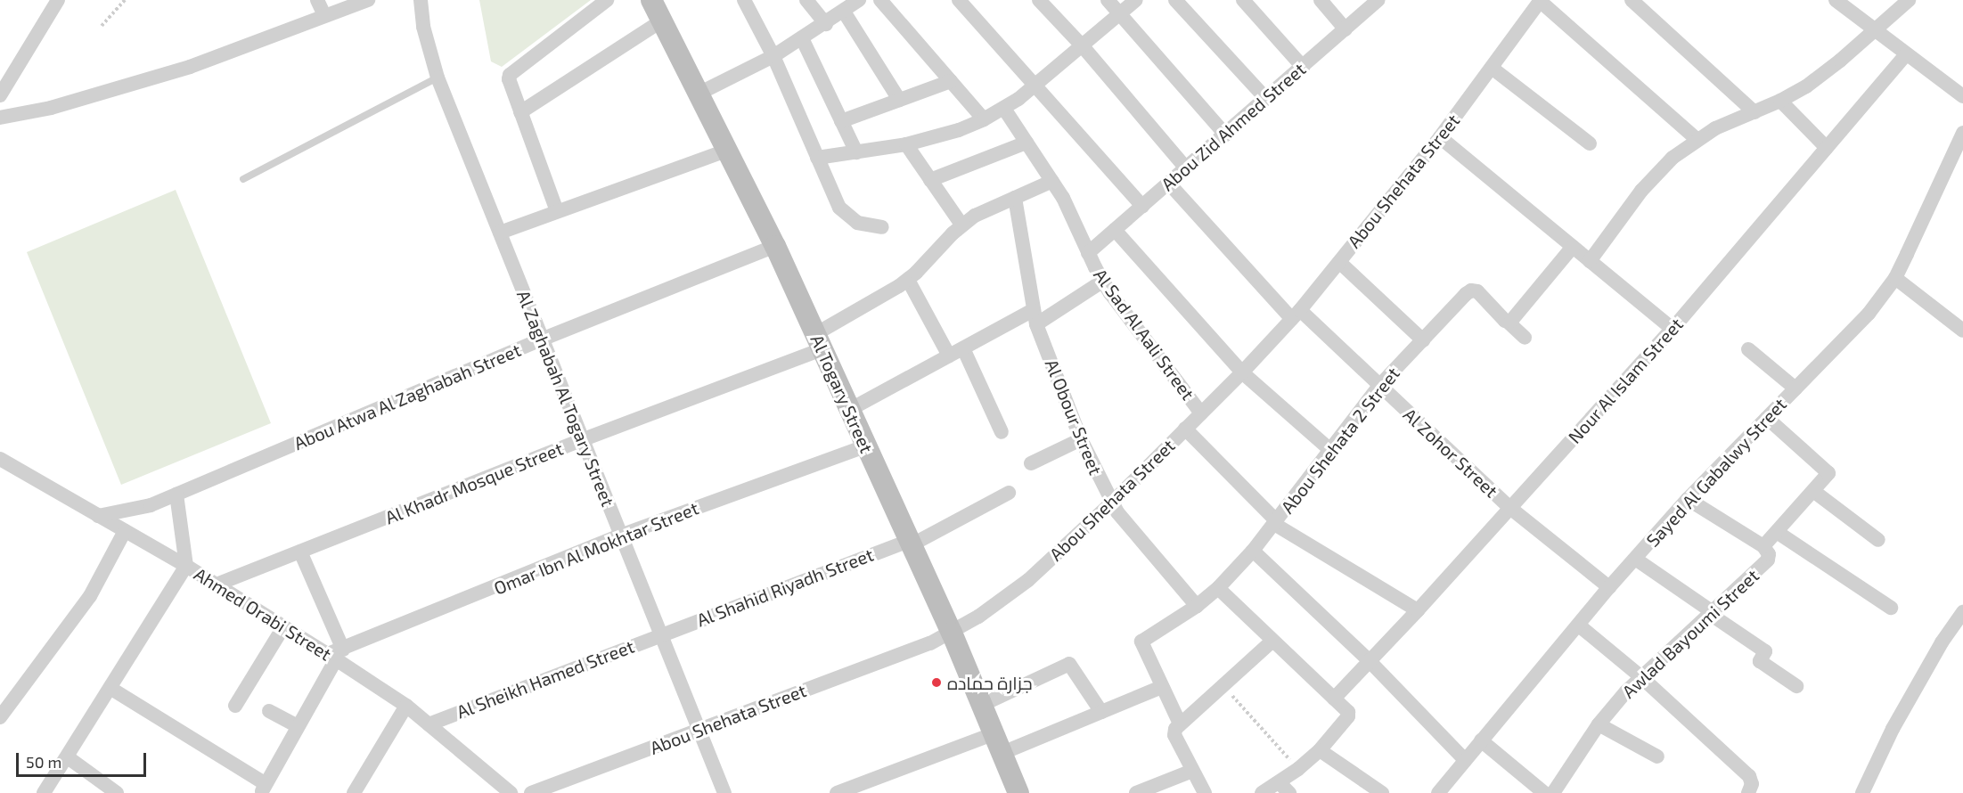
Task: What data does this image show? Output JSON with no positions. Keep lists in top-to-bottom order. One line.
{"streets":{"street":["Abou Zid Ahmed Street","Abou Shehata Street","Al Sad Al Aali Street","Nour Al Islam Street","Al Togary Street","Abou Atwa Al Zaghabah Street","Al Zaghabah Al Togary Street","Al Obour Street","Abou Shehata 2 Street","Al Zohor Street","Sayed Al Gabalwy Street","Al Khadr Mosque Street","Omar Ibn Al Mokhtar Street","Al Shahid Riyadh Street","Ahmed Orabi Street","Awlad Bayoumi Street","Al Sheikh Hamed Street"]},"crossings":[["Abou Zid Ahmed Street","Al Sad Al Aali Street"],["Abou Zid Ahmed Street","Al Zohor Street"],["Abou Shehata Street","Al Sad Al Aali Street"],["Abou Shehata Street","Al Togary Street"],["Abou Shehata Street","Al Zaghabah Al Togary Street"],["Abou Shehata Street","Al Obour Street"],["Abou Shehata Street","Al Zohor Street"],["Al Sad Al Aali Street","Al Khadr Mosque Street"],["Nour Al Islam Street","Al Zohor Street"],["Al Togary Street","Abou Atwa Al Zaghabah Street"],["Al Togary Street","Al Khadr Mosque Street"],["Al Togary Street","Omar Ibn Al Mokhtar Street"],["Al Togary Street","Al Shahid Riyadh Street"],["Abou Atwa Al Zaghabah Street","Al Zaghabah Al Togary Street"],["Abou Atwa Al Zaghabah Street","Ahmed Orabi Street"],["Al Zaghabah Al Togary Street","Al Khadr Mosque Street"],["Al Zaghabah Al Togary Street","Omar Ibn Al Mokhtar Street"],["Al Zaghabah Al Togary Street","Al Shahid Riyadh Street"],["Al Zaghabah Al Togary Street","Al Sheikh Hamed Street"],["Al Obour Street","Abou Shehata 2 Street"],["Al Obour Street","Al Khadr Mosque Street"],["Abou Shehata 2 Street","Al Zohor Street"],["Al Zohor Street","Sayed Al Gabalwy Street"],["Sayed Al Gabalwy Street","Awlad Bayoumi Street"],["Al Khadr Mosque Street","Ahmed Orabi Street"],["Omar Ibn Al Mokhtar Street","Ahmed Orabi Street"],["Al Shahid Riyadh Street","Al Sheikh Hamed Street"],["Ahmed Orabi Street","Al Sheikh Hamed Street"]],"places":["جزارة حماده"],"scale_bar":"50 m"}
